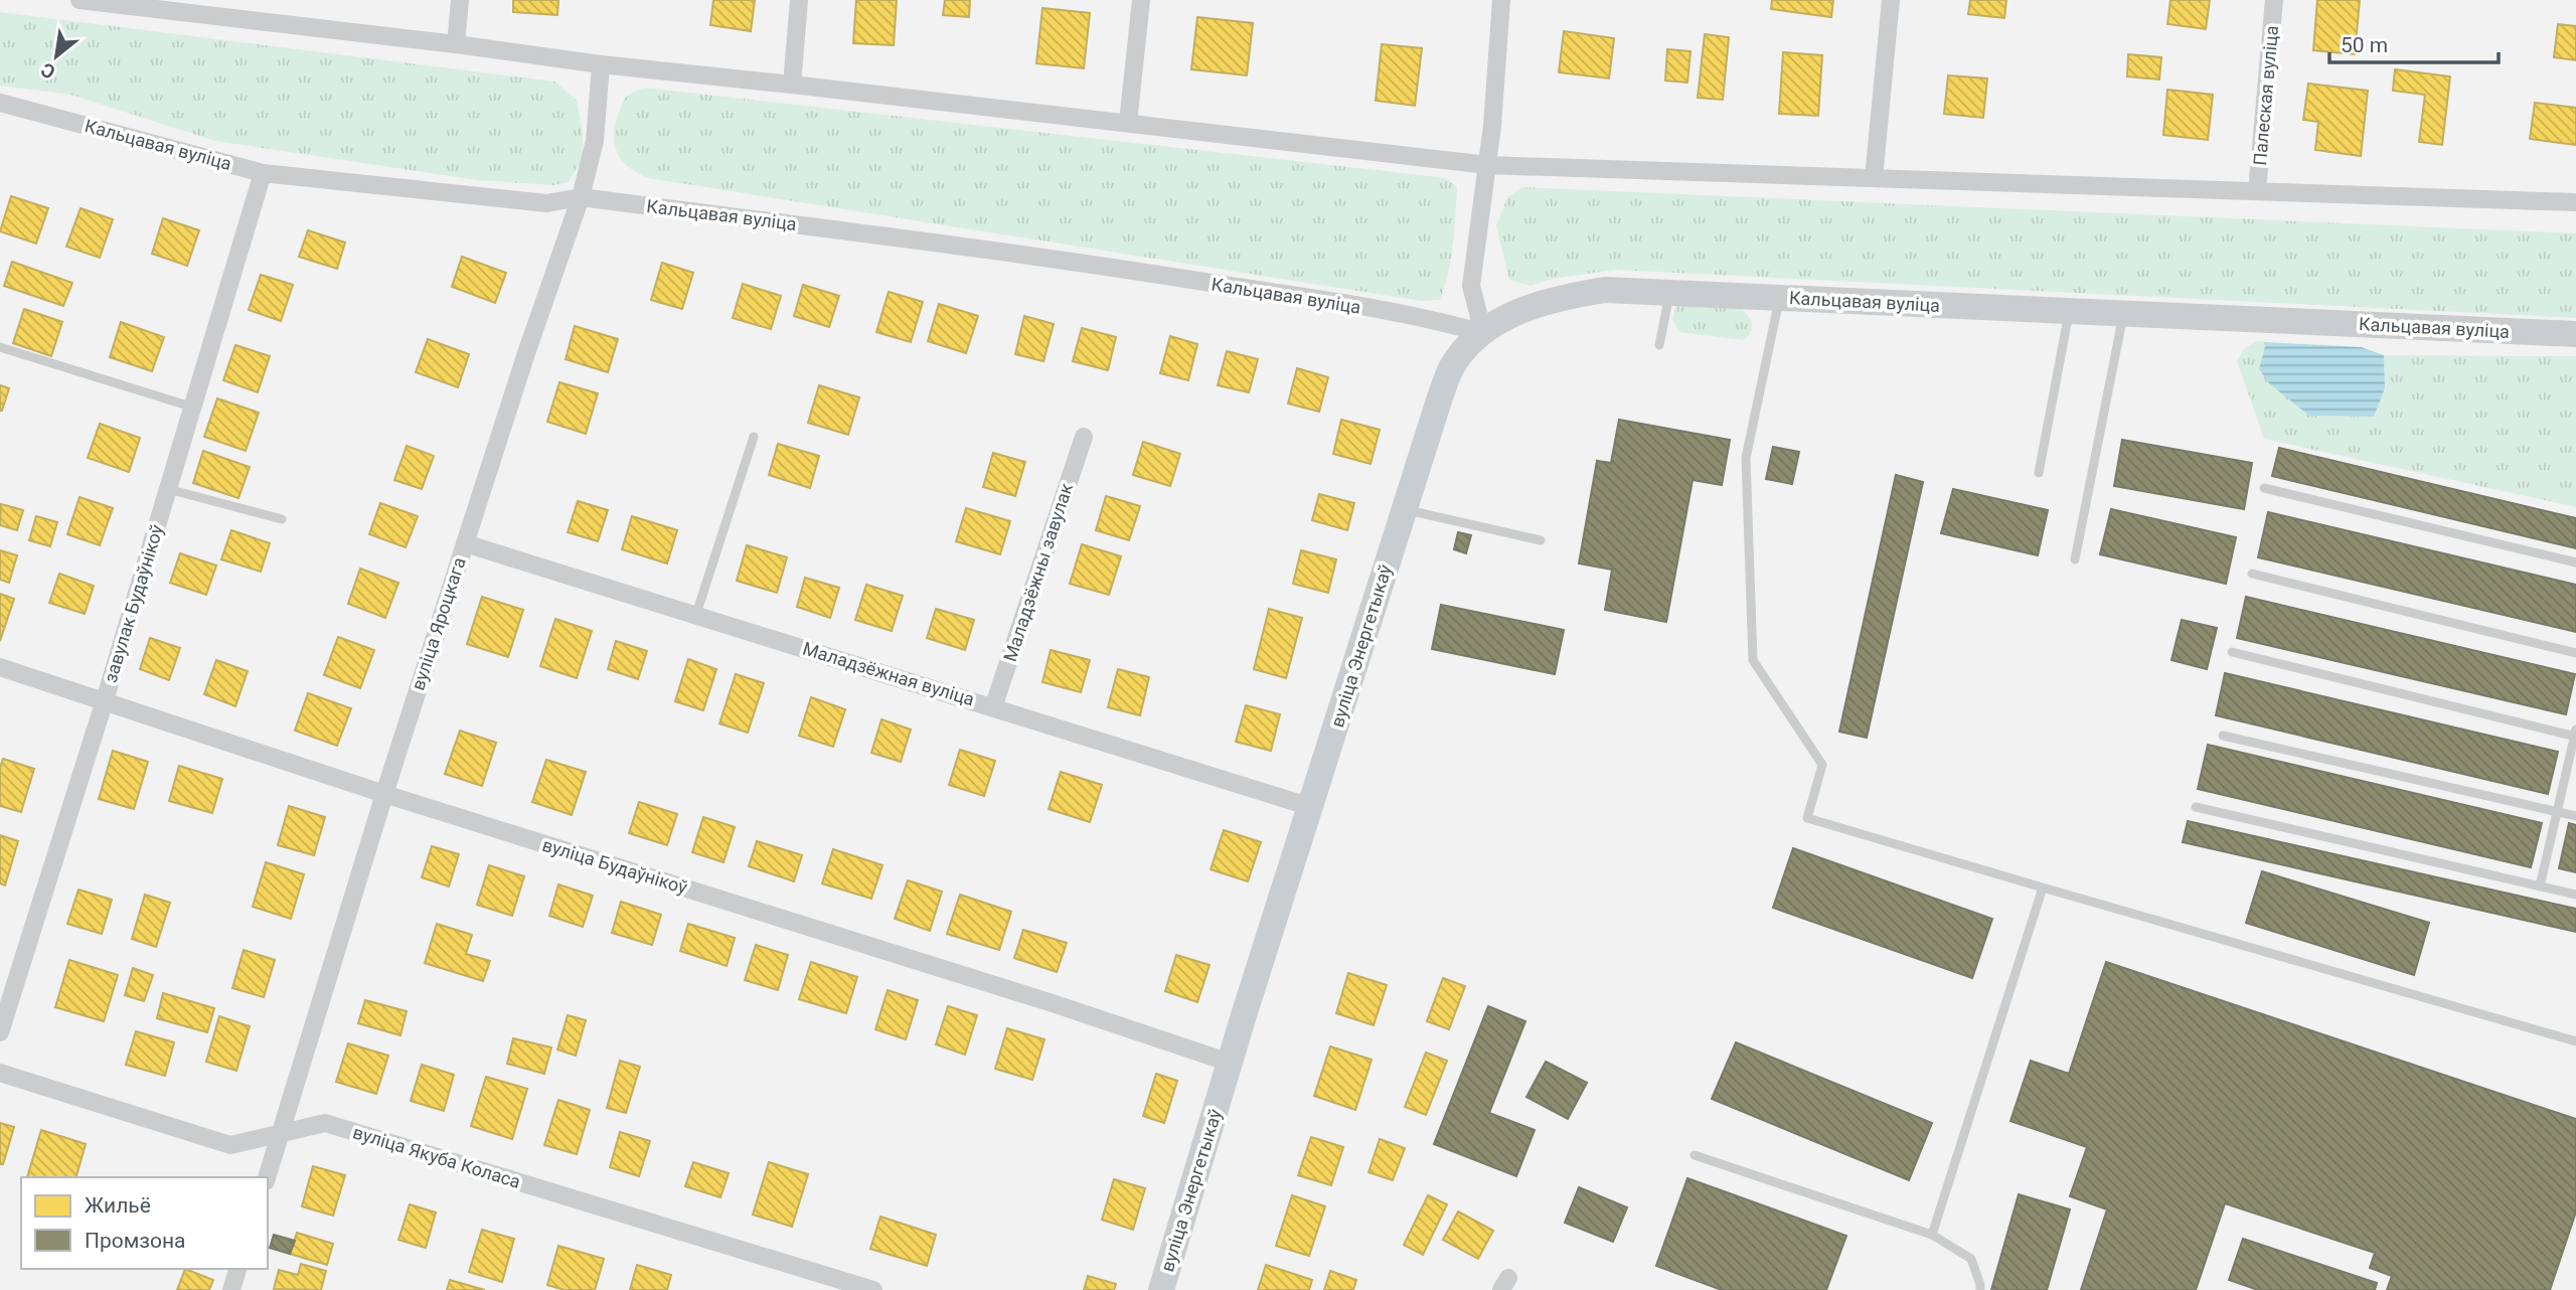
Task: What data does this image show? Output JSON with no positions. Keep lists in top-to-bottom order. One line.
{"streets":{"street":["Палеская вуліца","Кальцавая вуліца","Маладзёжны завулак","завулак Будаўнікоў","вуліца Яроцкага","вуліца Энергетыкаў","Маладзёжная вуліца","вуліца Будаўнікоў","вуліца Якуба Коласа"]},"crossings":[["Кальцавая вуліца","завулак Будаўнікоў"],["Кальцавая вуліца","вуліца Яроцкага"],["Кальцавая вуліца","вуліца Энергетыкаў"],["Маладзёжны завулак","Маладзёжная вуліца"],["завулак Будаўнікоў","вуліца Будаўнікоў"],["вуліца Яроцкага","Маладзёжная вуліца"],["вуліца Яроцкага","вуліца Будаўнікоў"],["вуліца Яроцкага","вуліца Якуба Коласа"],["вуліца Энергетыкаў","Маладзёжная вуліца"],["вуліца Энергетыкаў","вуліца Будаўнікоў"]],"legend":["Жильё","Промзона"],"scale_bar":"50 m","north":"bottom left"}
